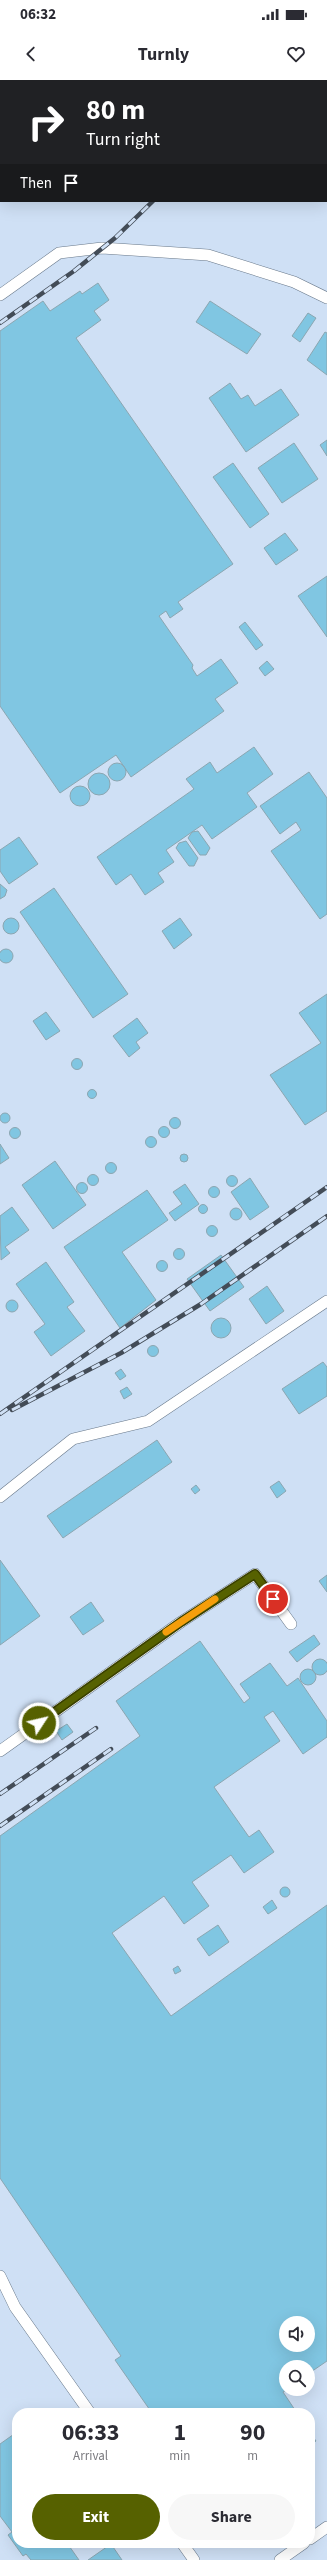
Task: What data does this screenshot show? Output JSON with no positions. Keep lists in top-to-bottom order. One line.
{"page":{"status":"06:32","header":"Turnly","turn":["80 m","Turn right"],"then":"Then","eta":["06:33","Arrival","1","min","90","m"],"buttons":["Exit","Share"]}}
